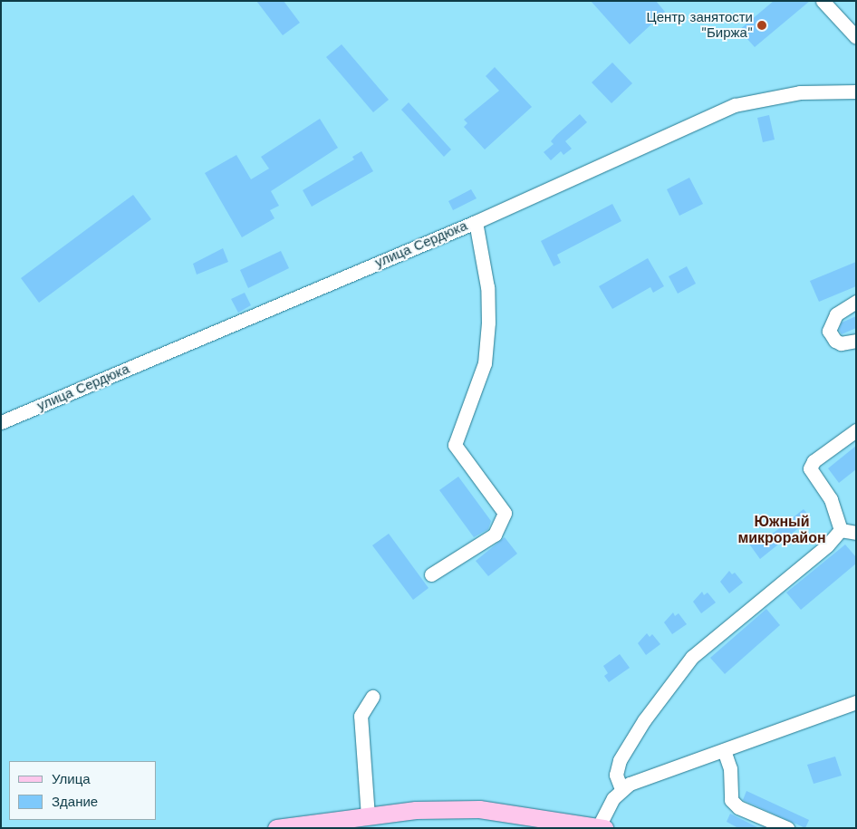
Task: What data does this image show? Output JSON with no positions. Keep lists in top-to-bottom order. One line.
{"streets":{"street":["улица Сердюка"]},"districts":["Южный микрорайон"],"places":["Центр занятости \"Биржа\""],"legend":["Улица","Здание"]}
